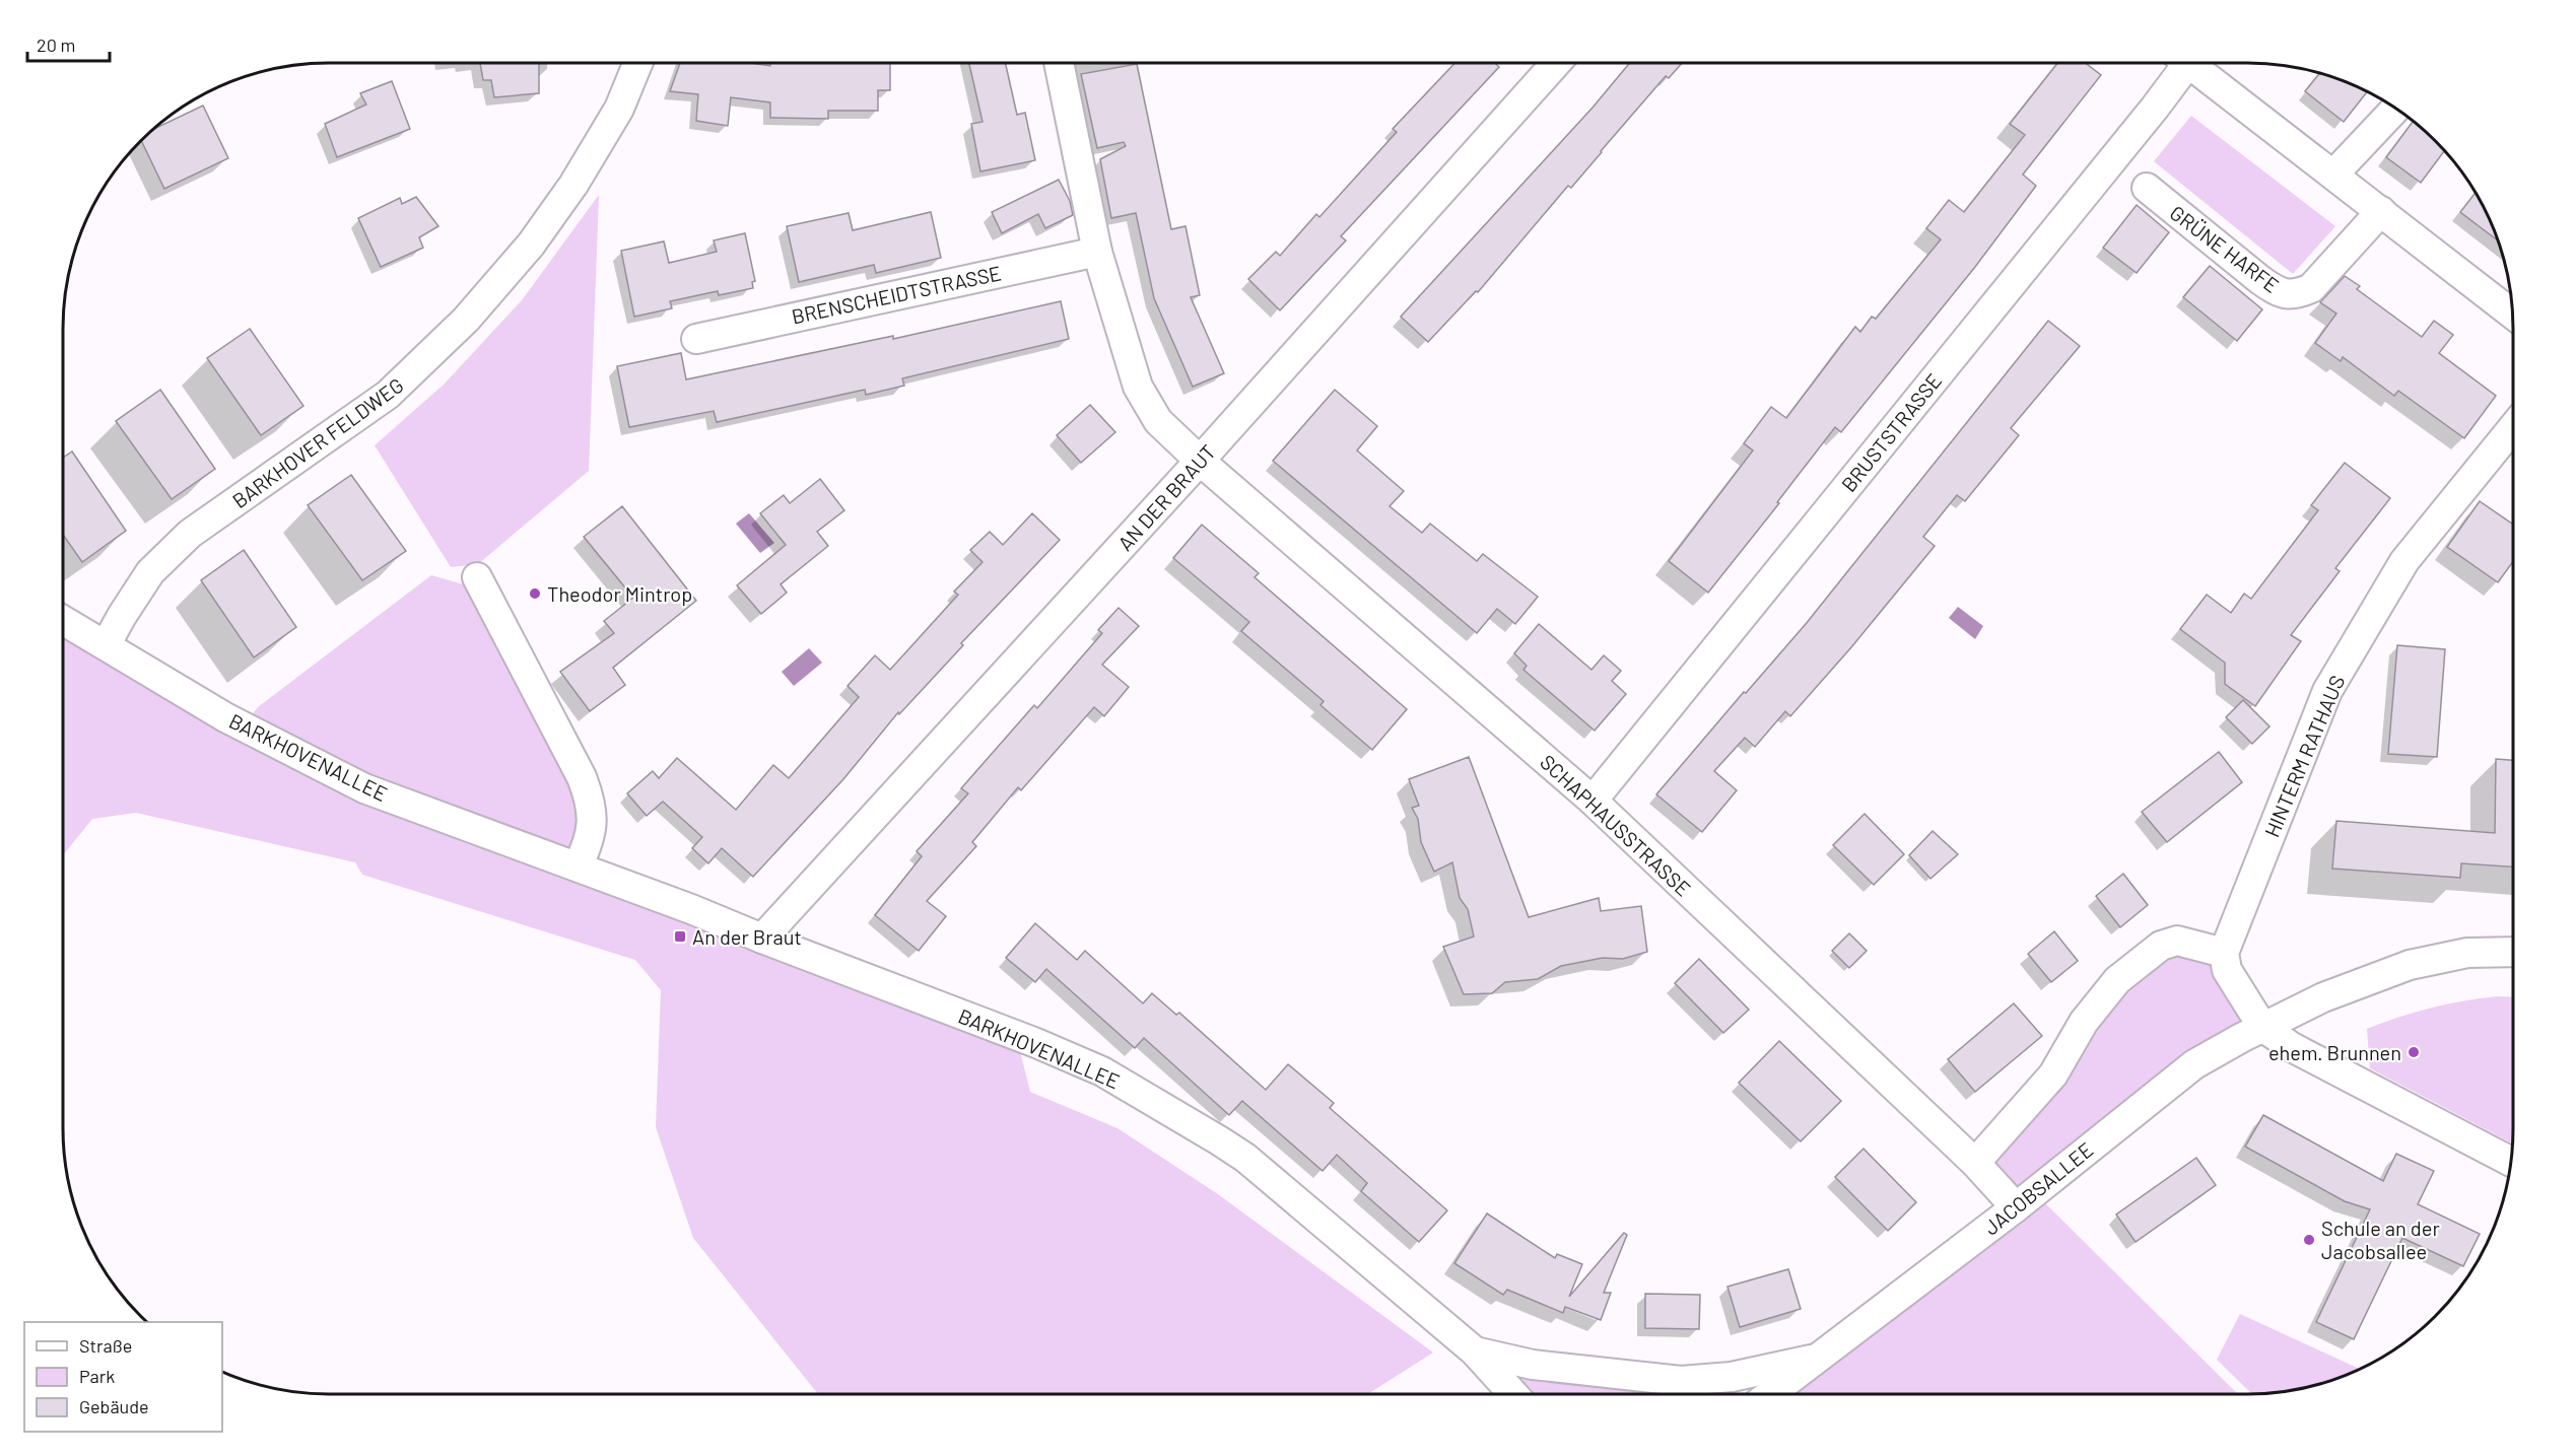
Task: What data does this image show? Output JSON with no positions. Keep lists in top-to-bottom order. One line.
{"streets":{"street":["GRÜNE HARFE","BRENSCHEIDTSTRASSE","BRUSTSTRASSE","BARKHOVER FELDWEG","AN DER BRAUT","HINTERM RATHAUS","BARKHOVENALLEE","SCHAPHAUSSTRASSE","JACOBSALLEE"]},"crossings":[["BRUSTSTRASSE","SCHAPHAUSSTRASSE"],["BARKHOVER FELDWEG","BARKHOVENALLEE"],["AN DER BRAUT","BARKHOVENALLEE"],["AN DER BRAUT","SCHAPHAUSSTRASSE"],["BARKHOVENALLEE","JACOBSALLEE"],["SCHAPHAUSSTRASSE","JACOBSALLEE"]],"places":{"other":["Theodor Mintrop","ehem. Brunnen","Schule an der Jacobsallee"],"transit":["An der Braut"]},"legend":["Straße","Park","Gebäude"],"scale_bar":"20 m"}
